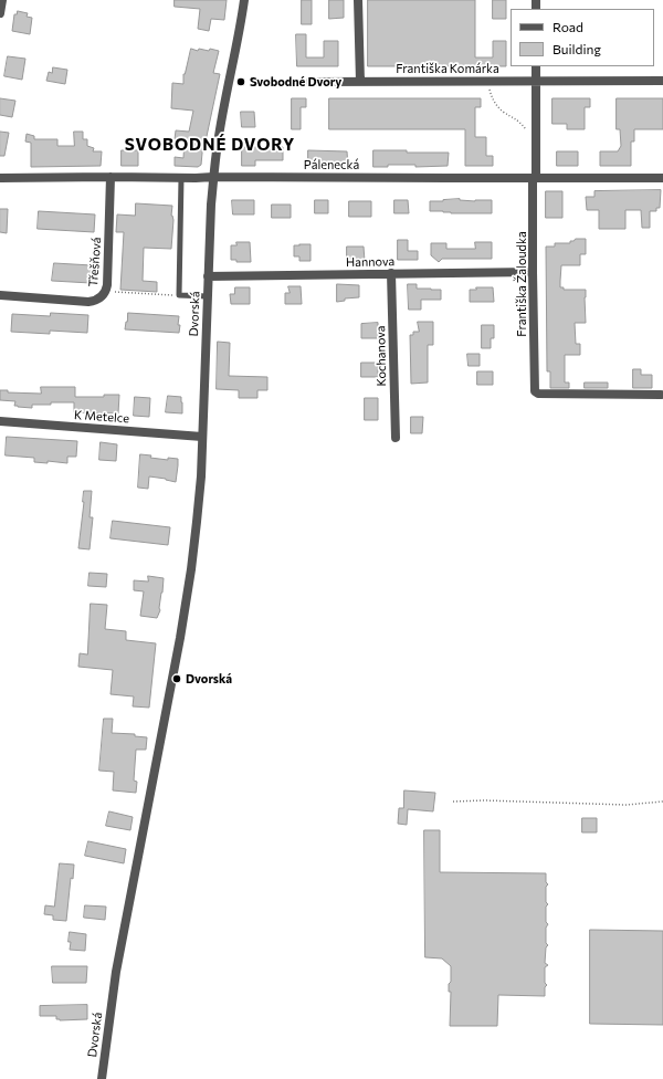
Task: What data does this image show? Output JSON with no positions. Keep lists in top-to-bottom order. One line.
{"streets":{"street":["Františka Komárka","Pálenecká","Třešňová","Hannova","Františka Žaloudka","Dvorská","Kochanova","K Metelce"]},"crossings":[["Pálenecká","Třešňová"],["Pálenecká","Františka Žaloudka"],["Pálenecká","Dvorská"],["Hannova","Františka Žaloudka"],["Hannova","Dvorská"],["Hannova","Kochanova"],["Dvorská","K Metelce"]],"districts":["SVOBODNÉ DVORY"],"places":["Svobodné Dvory","Dvorská"],"legend":["Road","Building"]}
